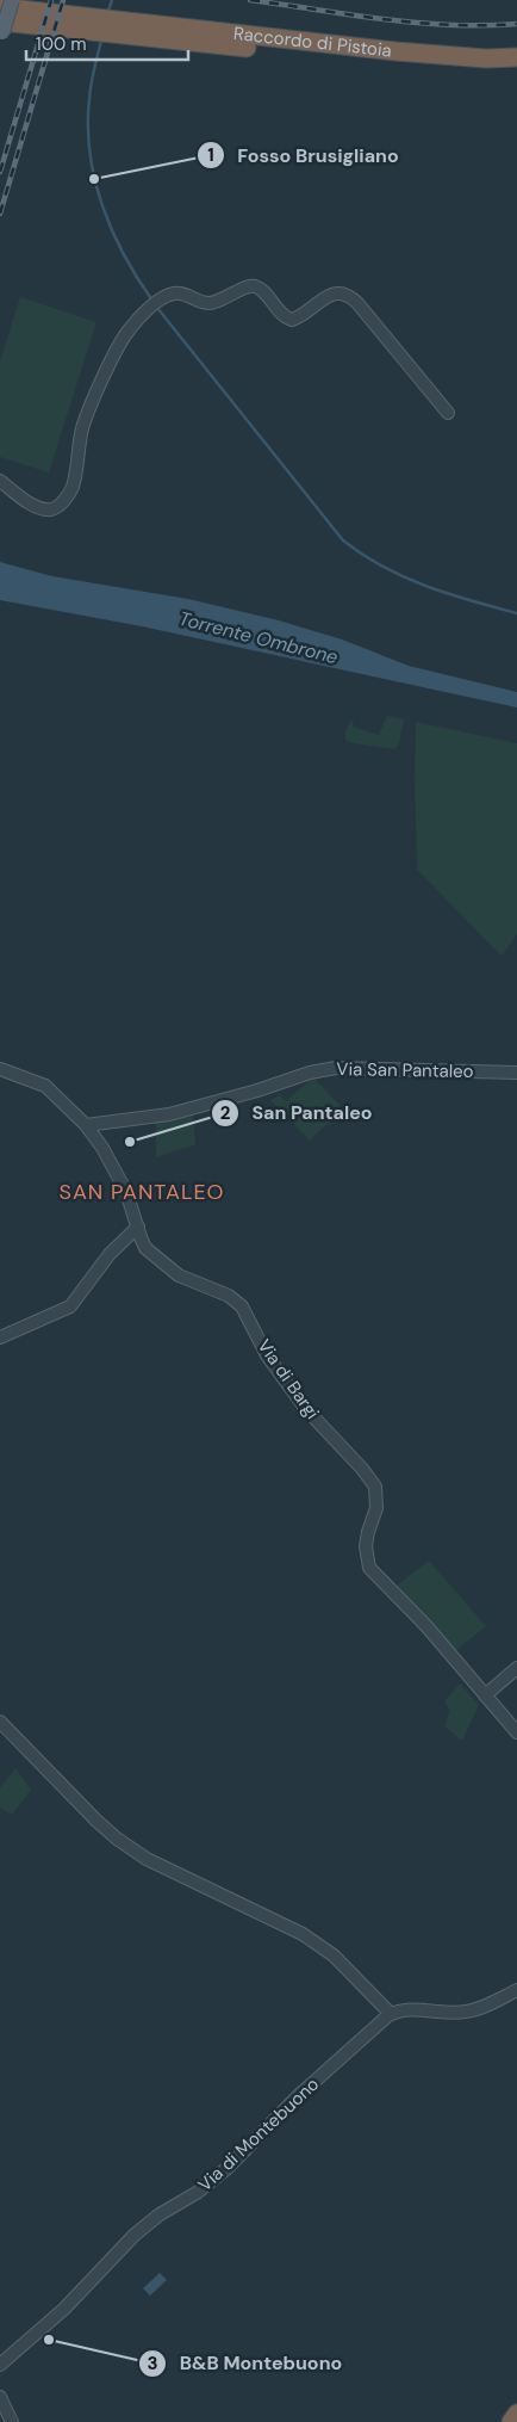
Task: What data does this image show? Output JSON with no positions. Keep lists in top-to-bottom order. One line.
{"streets":{"highway":["Raccordo di Pistoia"],"street":["Via San Pantaleo","Via di Bargi","Via di Montebuono"]},"crossings":[["Via San Pantaleo","Via di Bargi"]],"districts":["SAN PANTALEO"],"water":["Torrente Ombrone"],"places":["Fosso Brusigliano","San Pantaleo","B&B Montebuono"],"scale_bar":"100 m"}
